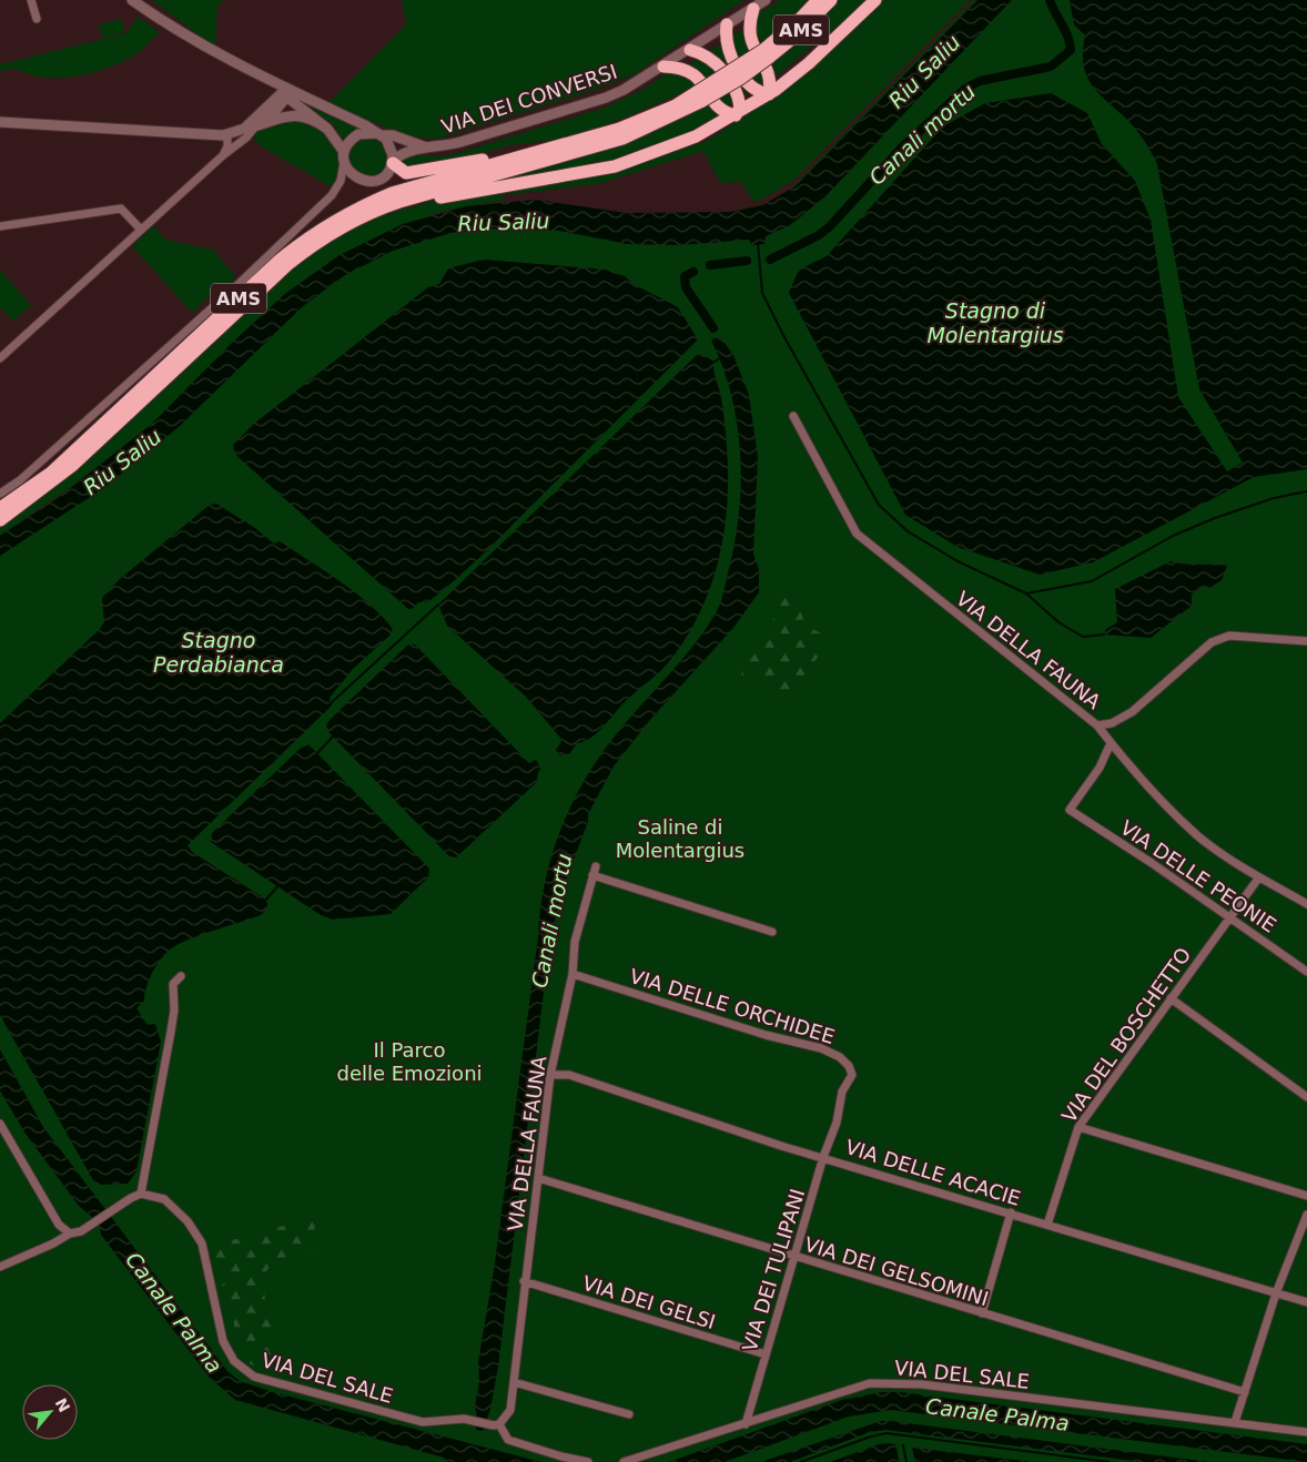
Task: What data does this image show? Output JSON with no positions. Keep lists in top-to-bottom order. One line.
{"streets":{"highway":["AMS"],"street":["VIA DEI CONVERSI","VIA DELLA FAUNA","VIA DELLE PEONIE","VIA DELLE ORCHIDEE","VIA DEL BOSCHETTO","VIA DELLE ACACIE","VIA DEI TULIPANI","VIA DEI GELSOMINI","VIA DEI GELSI","VIA DEL SALE"]},"crossings":[["VIA DELLA FAUNA","VIA DELLE ORCHIDEE"],["VIA DELLA FAUNA","VIA DELLE ACACIE"],["VIA DELLA FAUNA","VIA DEI GELSOMINI"],["VIA DELLA FAUNA","VIA DEI GELSI"],["VIA DELLA FAUNA","VIA DEL SALE"],["VIA DELLE PEONIE","VIA DEL BOSCHETTO"],["VIA DELLE ORCHIDEE","VIA DELLE ACACIE"],["VIA DELLE ORCHIDEE","VIA DEI TULIPANI"],["VIA DEL BOSCHETTO","VIA DELLE ACACIE"],["VIA DELLE ACACIE","VIA DEI TULIPANI"],["VIA DEI TULIPANI","VIA DEI GELSOMINI"],["VIA DEI TULIPANI","VIA DEI GELSI"],["VIA DEI TULIPANI","VIA DEL SALE"]],"water":["Riu Saliu","Canali mortu","Stagno di Molentargius","Stagno Perdabianca","Canale Palma"],"parks":["Saline di Molentargius","Il Parco delle Emozioni"],"north":"top right"}
